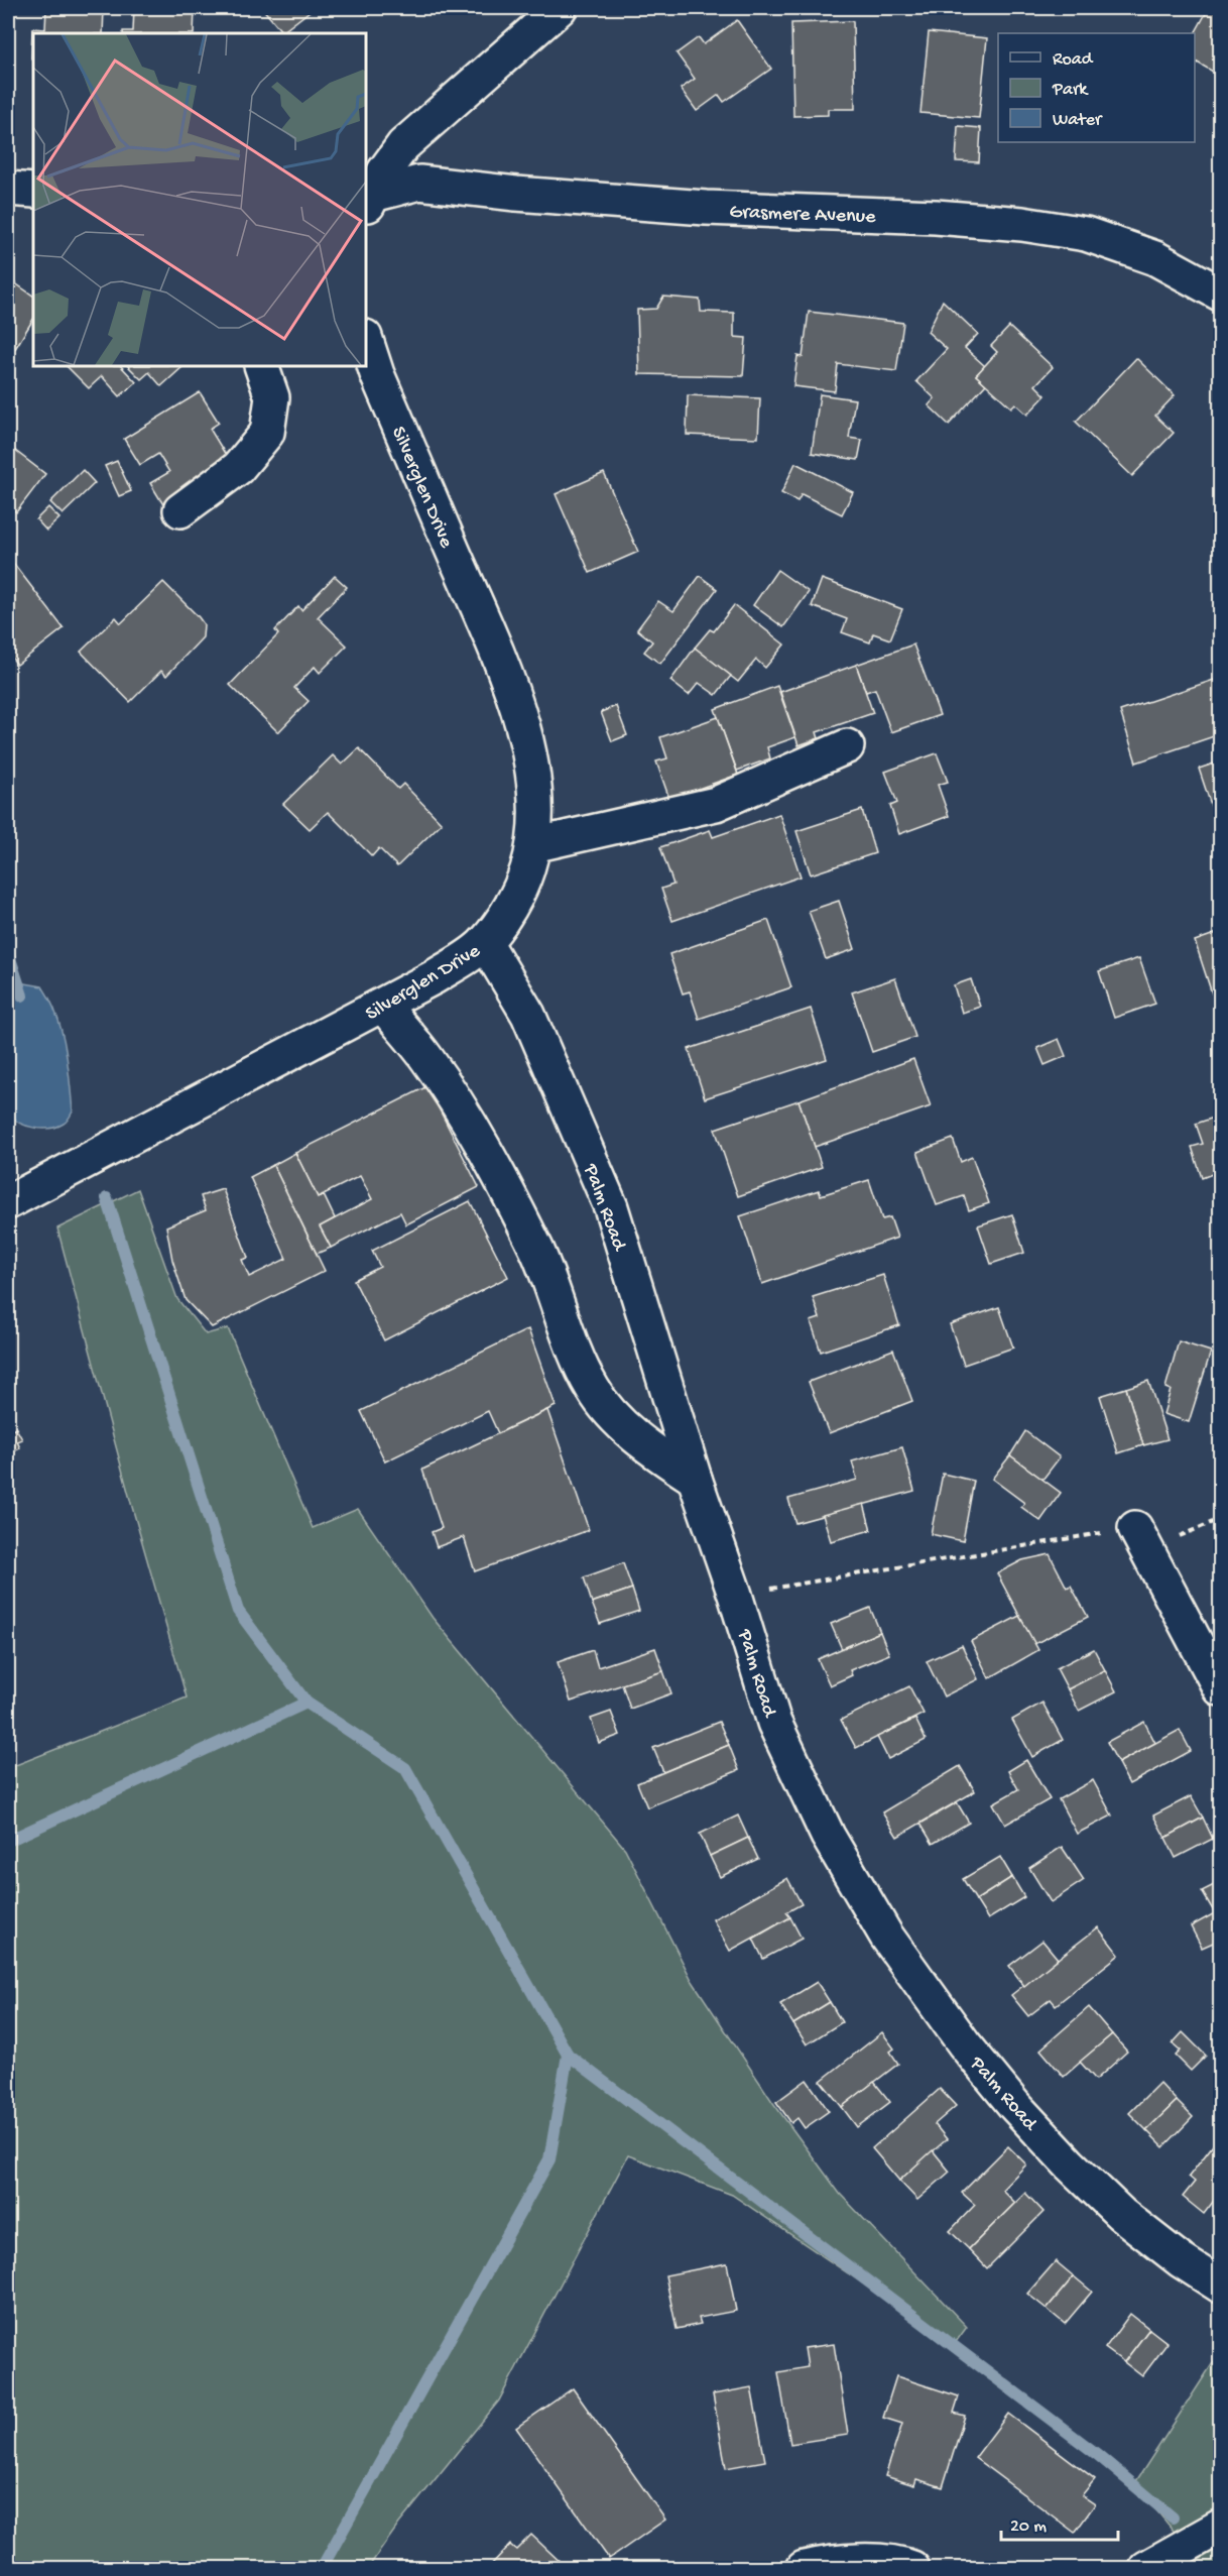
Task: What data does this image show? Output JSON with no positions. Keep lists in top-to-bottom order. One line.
{"streets":{"street":["Grasmere Avenue","Silverglen Drive","Palm Road"]},"crossings":[["Silverglen Drive","Palm Road"]],"legend":["Road","Park","Water"],"scale_bar":"20 m"}
